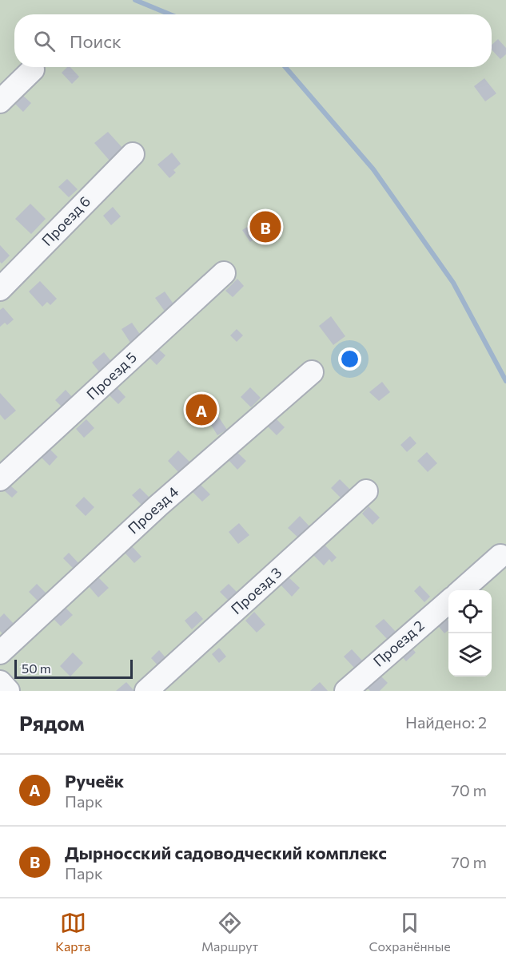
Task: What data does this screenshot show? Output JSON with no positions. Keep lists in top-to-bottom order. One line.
{"streets":{"street":["Проезд 6","Проезд 5","Проезд 4","Проезд 3","Проезд 2"]},"scale_bar":"50 m","page":{"search":"Поиск","pins":["B","A"],"scale":"50 m","heading":["Рядом","Найдено: 2"],"list":[{"mark":"A","name":"Ручеёк","note":"Парк","value":"70 m"},{"mark":"B","name":"Дырносский садоводческий комплекс","note":"Парк","value":"70 m"}],"nav":["Карта","Маршрут","Сохранённые"]}}
